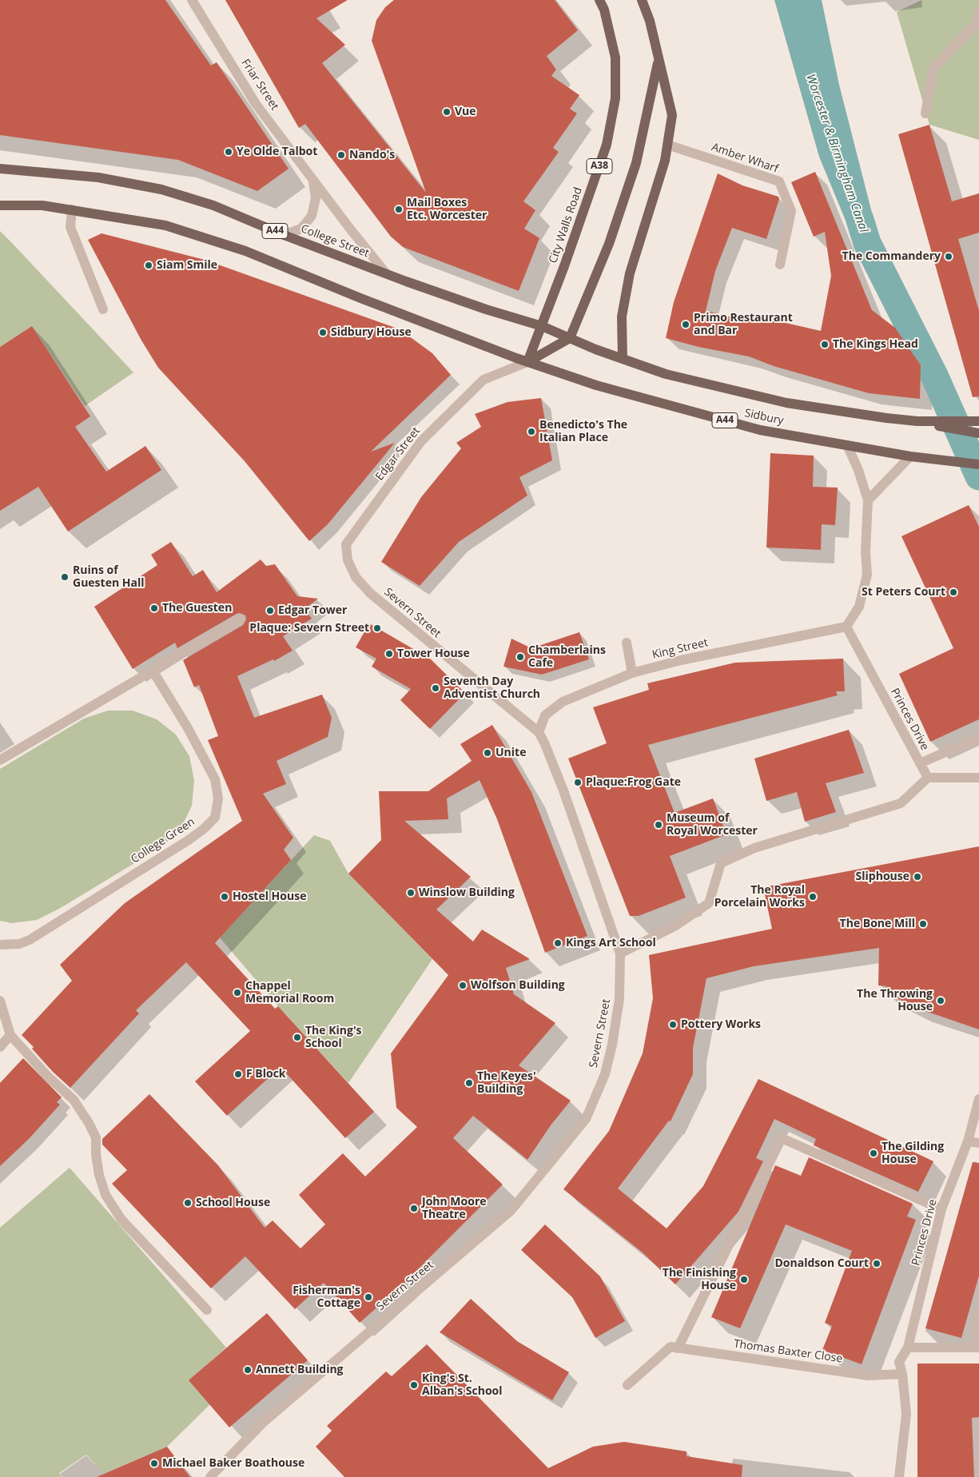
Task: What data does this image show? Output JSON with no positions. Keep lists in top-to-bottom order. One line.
{"streets":{"main road":["A38","City Walls Road","A44","College Street","Sidbury"],"street":["Friar Street","Amber Wharf","Edgar Street","Severn Street","King Street","Princes Drive","College Green","Thomas Baxter Close"]},"crossings":[["Friar Street","College Street"],["City Walls Road","A44"],["City Walls Road","College Street"],["City Walls Road","Sidbury"],["City Walls Road","Edgar Street"],["A44","Sidbury"],["A44","Edgar Street"],["College Street","Sidbury"],["Sidbury","Edgar Street"],["Edgar Street","Severn Street"],["Severn Street","King Street"],["King Street","Princes Drive"],["Princes Drive","Thomas Baxter Close"]],"water":["Worcester & Birmingham Canal"],"places":["Vue","Ye Olde Talbot","Nando's","Mail Boxes Etc. Worcester","The Commandery","Siam Smile","Primo Restaurant and Bar","Sidbury House","The Kings Head","Benedicto's The Italian Place","Ruins of Guesten Hall","St Peters Court","The Guesten","Edgar Tower","Plaque: Severn Street","Tower House","Chamberlains Cafe","Seventh Day Adventist Church","Unite","Plaque:Frog Gate","Museum of Royal Worcester","Sliphouse","Winslow Building","Hostel House","The Royal Porcelain Works","The Bone Mill","Kings Art School","Wolfson Building","Chappel Memorial Room","The Throwing House","Pottery Works","The King's School","F Block","The Keyes' Building","The Gilding House","School House","John Moore Theatre","Donaldson Court","The Finishing House","Fisherman's Cottage","Annett Building","King's St. Alban's School","Michael Baker Boathouse"]}
